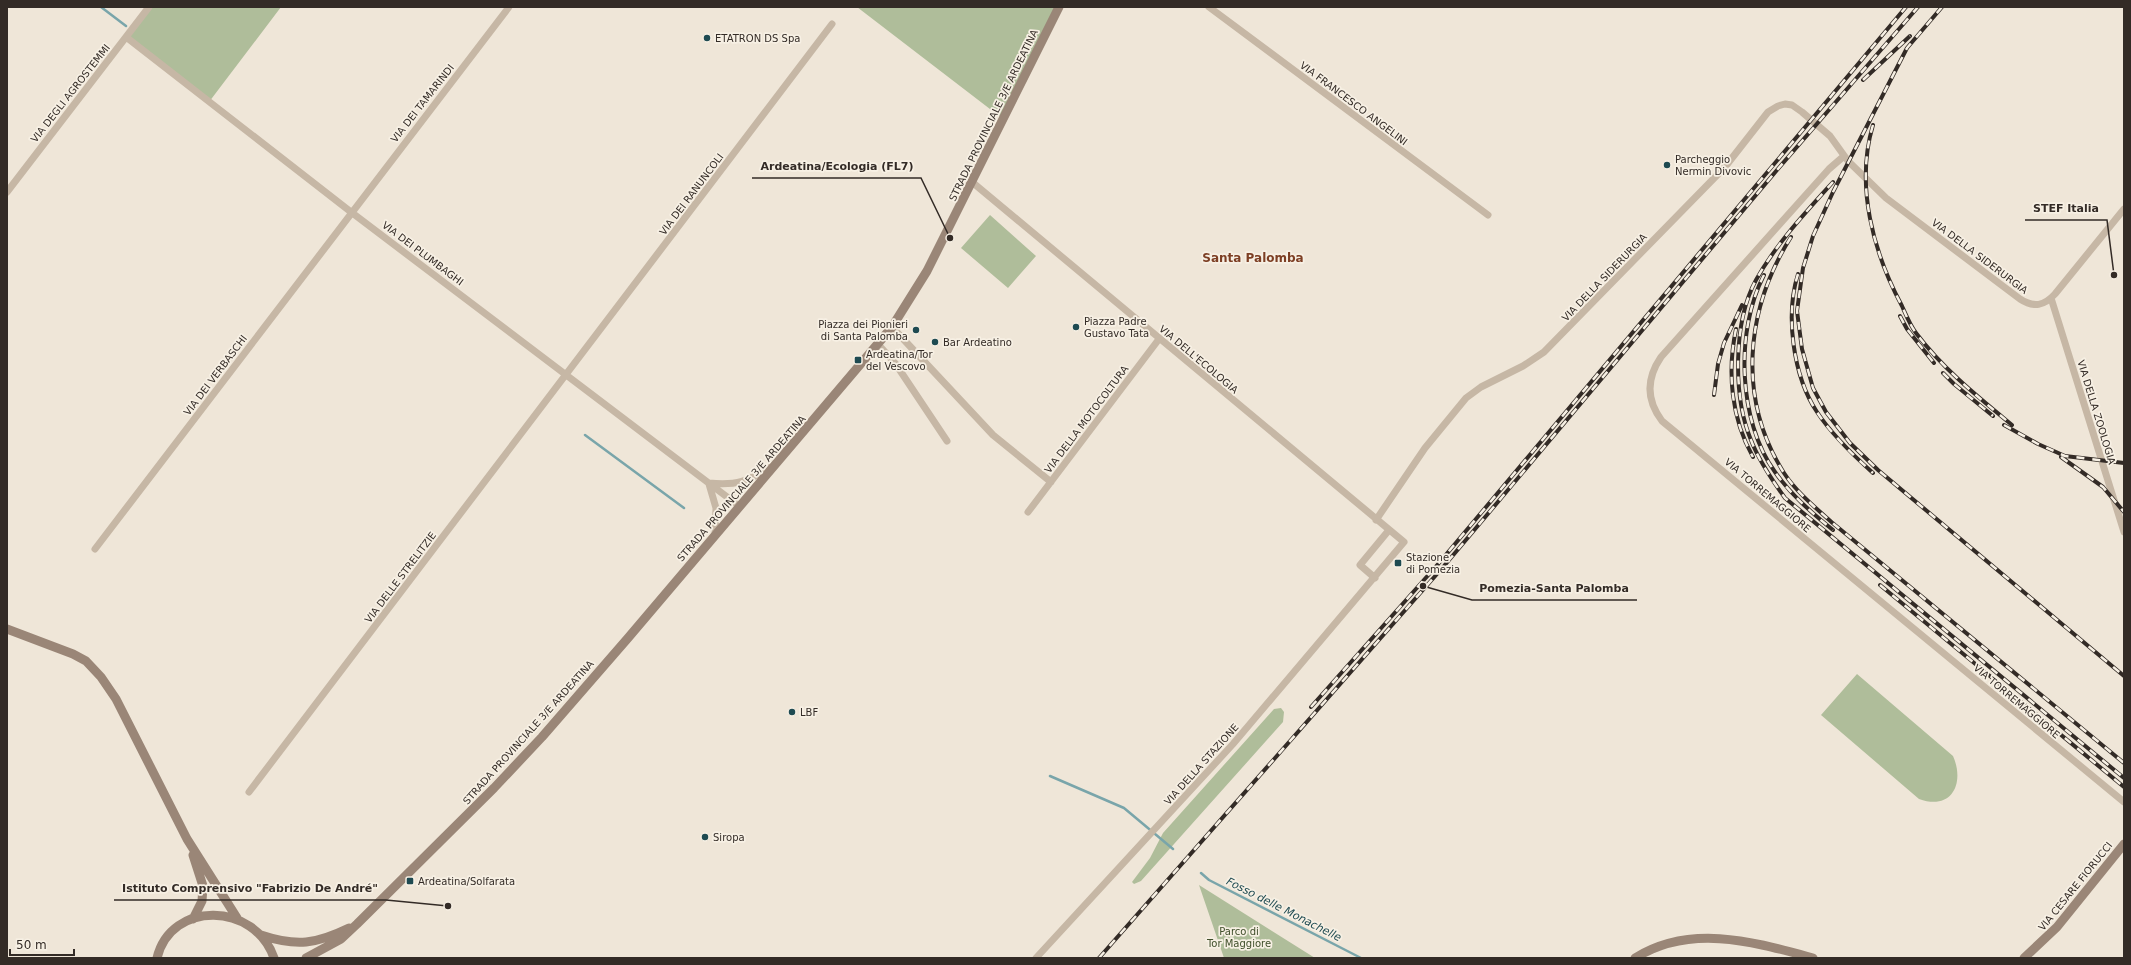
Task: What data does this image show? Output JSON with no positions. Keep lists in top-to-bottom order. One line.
{"streets":{"main road":["STRADA PROVINCIALE 3/E ARDEATINA","VIA CESARE FIORUCCI"],"street":["VIA DEGLI AGROSTEMMI","VIA DEI TAMARINDI","VIA FRANCESCO ANGELINI","VIA DEI RANUNCOLI","VIA DEI PLUMBAGHI","VIA DELLA SIDERURGIA","VIA DELL'ECOLOGIA","VIA DEI VERBASCHI","VIA DELLA ZOOLOGIA","VIA DELLA MOTOCOLTURA","VIA TORREMAGGIORE","VIA DELLE STRELITZIE","VIA DELLA STAZIONE"]},"crossings":[["VIA DEGLI AGROSTEMMI","VIA DEI PLUMBAGHI"],["VIA DEI TAMARINDI","VIA DEI PLUMBAGHI"],["VIA DEI TAMARINDI","VIA DEI VERBASCHI"],["STRADA PROVINCIALE 3/E ARDEATINA","VIA DEI PLUMBAGHI"],["STRADA PROVINCIALE 3/E ARDEATINA","VIA DELL'ECOLOGIA"],["VIA DEI RANUNCOLI","VIA DEI PLUMBAGHI"],["VIA DEI RANUNCOLI","VIA DELLE STRELITZIE"],["VIA DEI PLUMBAGHI","VIA DEI VERBASCHI"],["VIA DEI PLUMBAGHI","VIA DELLE STRELITZIE"],["VIA DELLA SIDERURGIA","VIA DELL'ECOLOGIA"],["VIA DELLA SIDERURGIA","VIA DELLA ZOOLOGIA"],["VIA DELLA SIDERURGIA","VIA TORREMAGGIORE"],["VIA DELL'ECOLOGIA","VIA DELLA MOTOCOLTURA"]],"districts":["Santa Palomba"],"water":["Fosso delle Monachelle"],"parks":["Parco di Tor Maggiore"],"places":{"other":["ETATRON DS Spa","Parcheggio Nermin Divovic","Ardeatina/Ecologia (FL7)","STEF Italia","Piazza Padre Gustavo Tata","Piazza dei Pionieri di Santa Palomba","Bar Ardeatino","Pomezia-Santa Palomba","LBF","Siropa","Istituto Comprensivo \"Fabrizio De André\""],"transit":["Ardeatina/Tor del Vescovo","Stazione di Pomezia","Ardeatina/Solfarata"]},"scale_bar":"50 m"}
